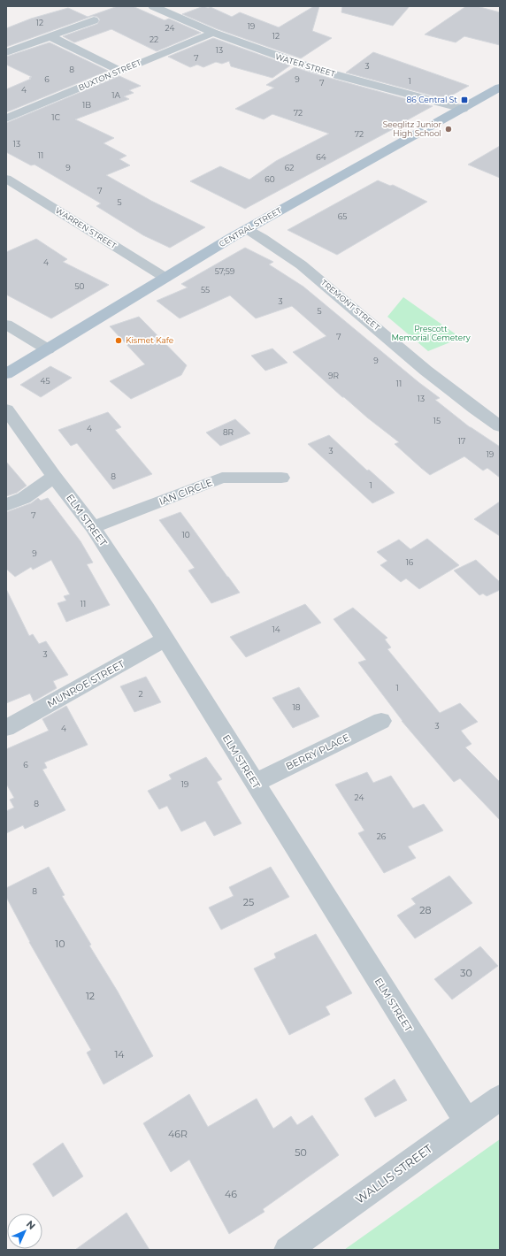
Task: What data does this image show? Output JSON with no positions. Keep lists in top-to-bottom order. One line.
{"streets":{"main road":["CENTRAL STREET"],"street":["WATER STREET","BUXTON STREET","WARREN STREET","TREMONT STREET","IAN CIRCLE","ELM STREET","MUNROE STREET","BERRY PLACE","WALLIS STREET"]},"crossings":[["WATER STREET","BUXTON STREET"],["WATER STREET","CENTRAL STREET"],["CENTRAL STREET","WARREN STREET"],["CENTRAL STREET","TREMONT STREET"],["IAN CIRCLE","ELM STREET"],["ELM STREET","MUNROE STREET"],["ELM STREET","BERRY PLACE"],["ELM STREET","WALLIS STREET"]],"parks":["Prescott Memorial Cemetery"],"places":{"transit":["86 Central St"],"other":["Seeglitz Junior High School","Kismet Kafe"]},"house_numbers":["12","19","24","12","22","13","7","3","8","6","9","1","7","4","1A","1B","72","1C","72","13","11","64","9","62","60","7","5","65","4","57;59","50","55","3","5","7","9","9R","45","11","13","15","4","8R","17","3","19","8","1","7","10","9","16","11","14","3","1","2","18","3","4","6","19","24","8","26","8","25","28","10","30","12","14","46R","50","46"],"north":"top right"}
